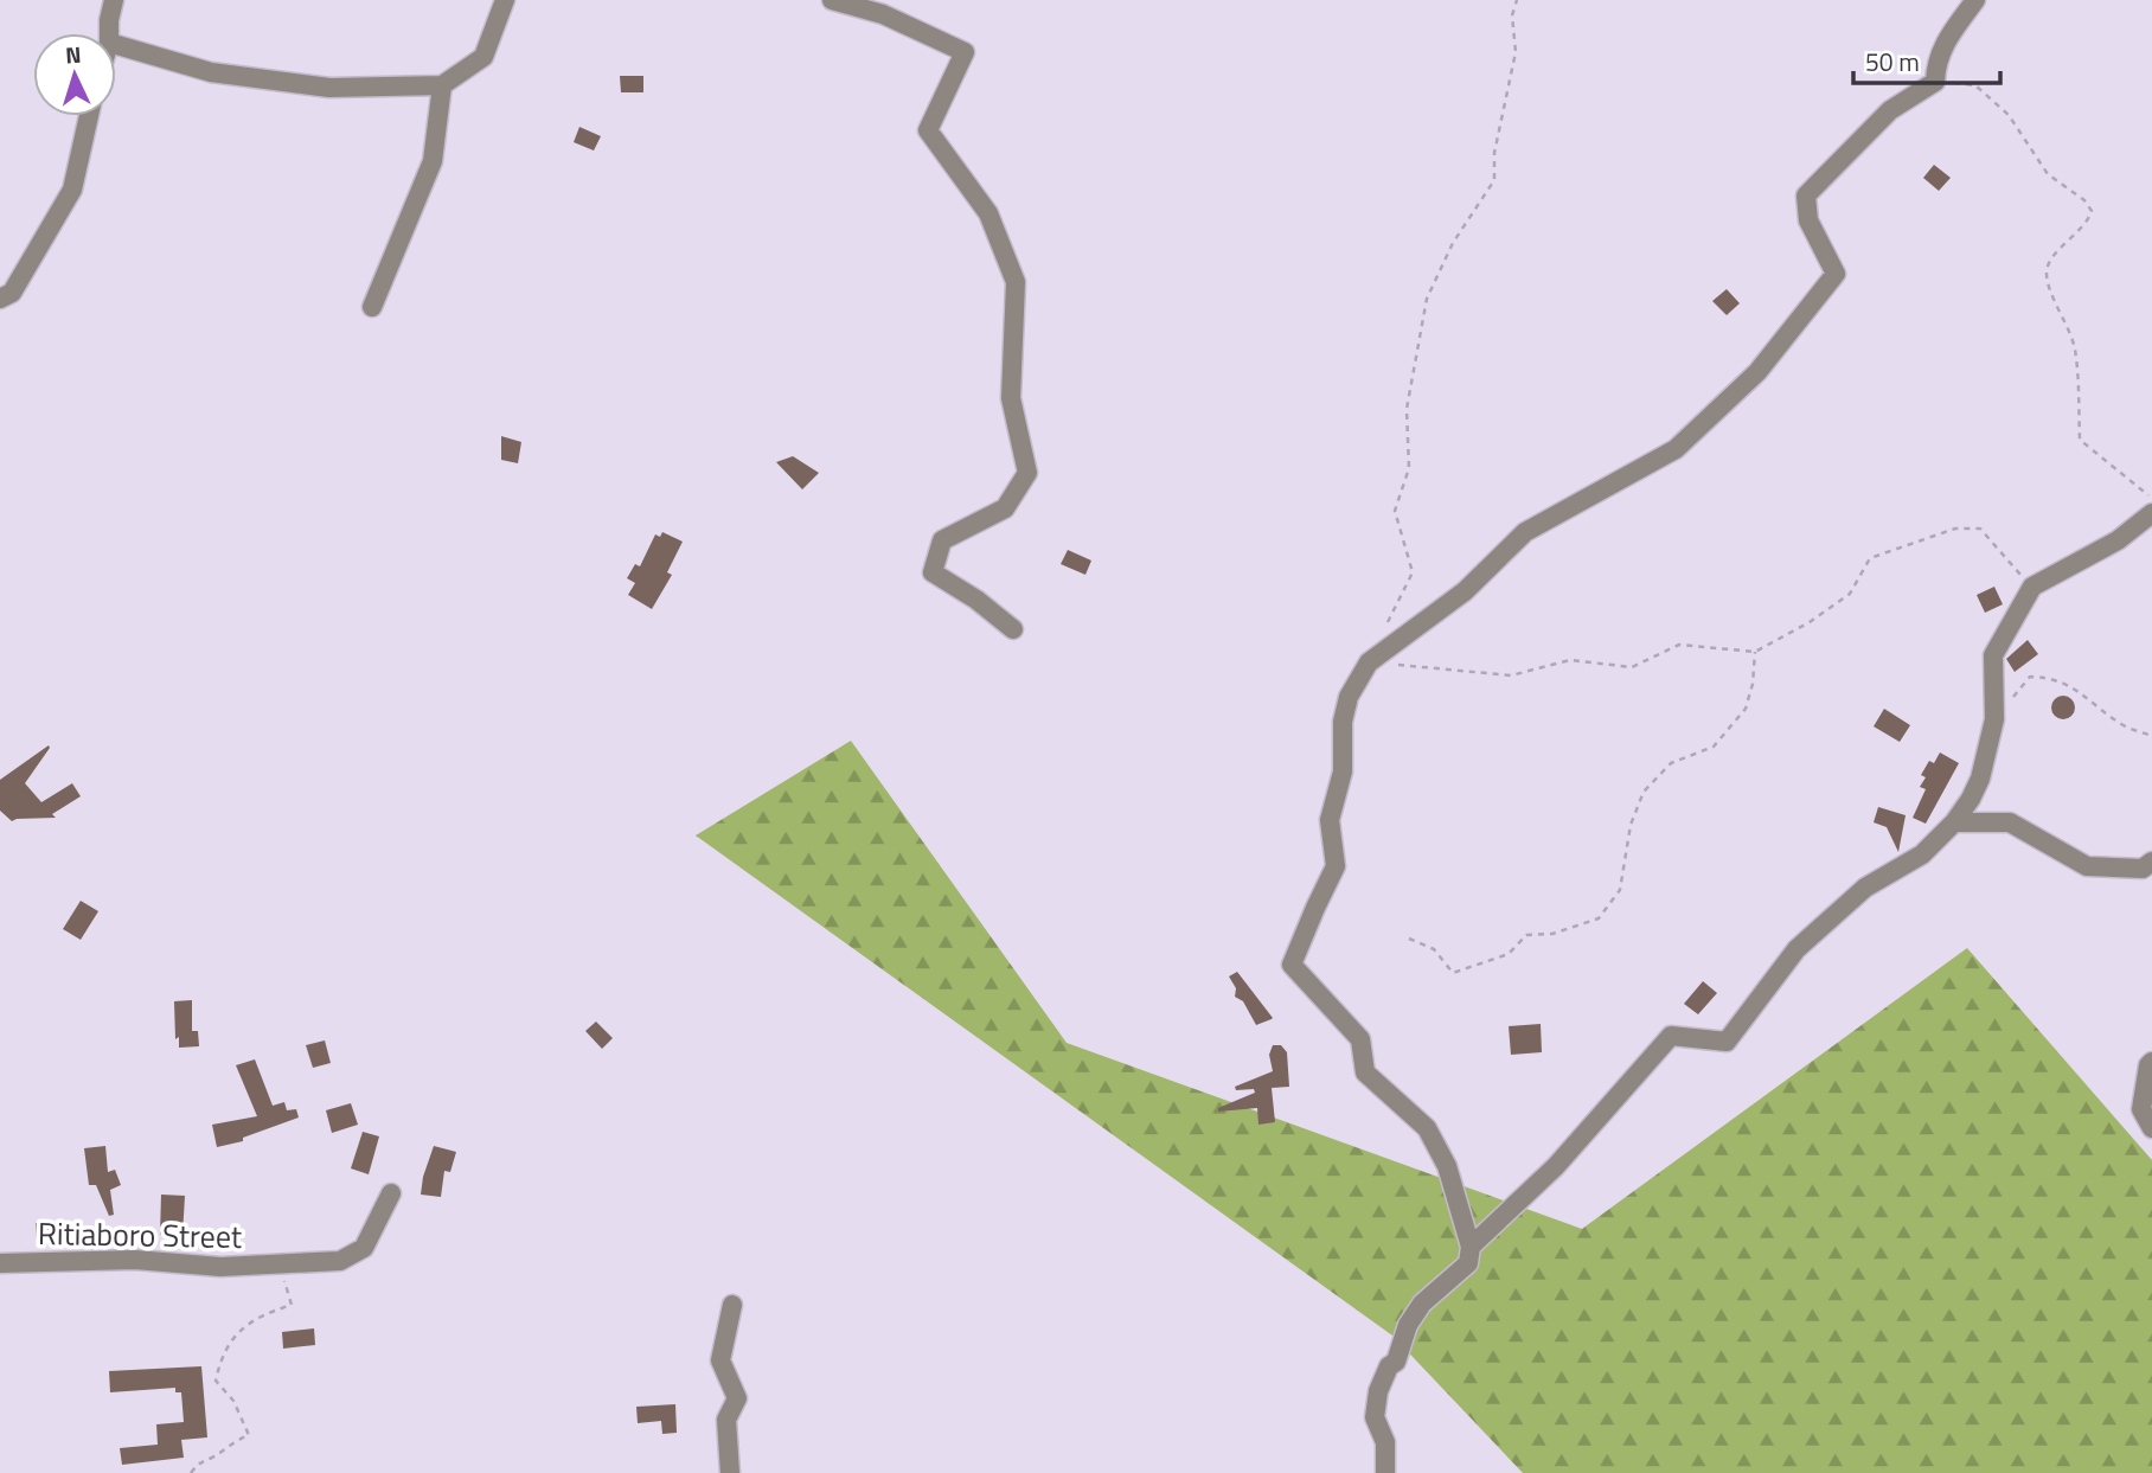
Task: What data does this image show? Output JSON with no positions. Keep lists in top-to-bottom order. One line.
{"streets":{"street":["Ritiaboro Street"]},"scale_bar":"50 m","north":"top"}
